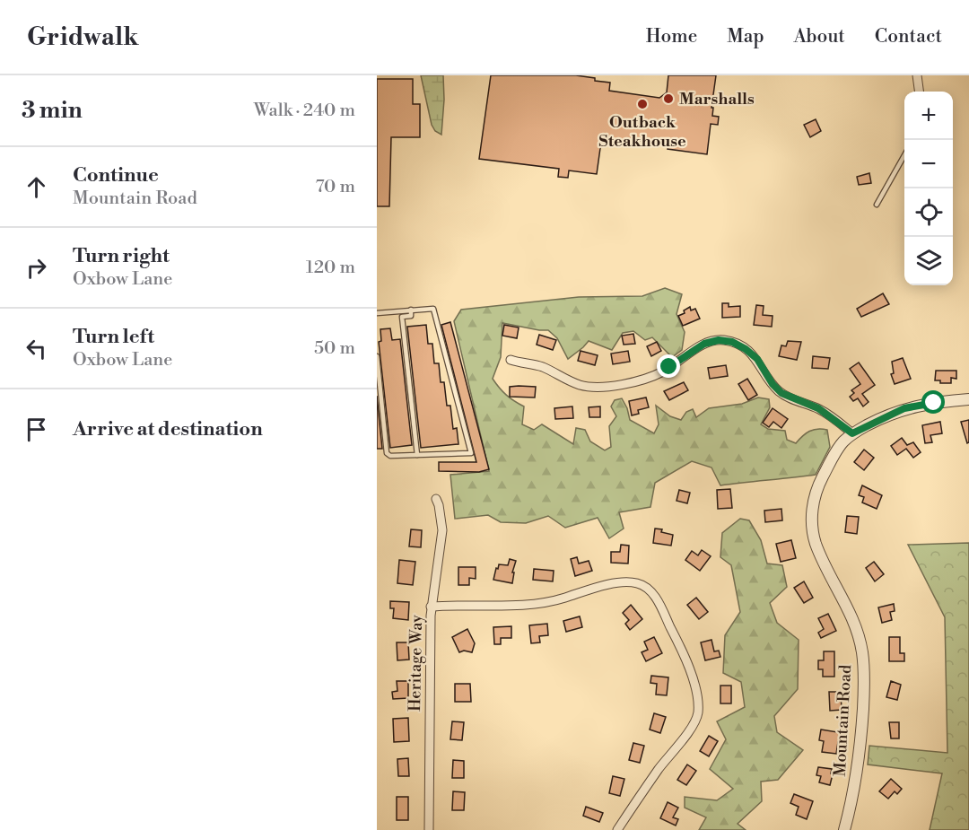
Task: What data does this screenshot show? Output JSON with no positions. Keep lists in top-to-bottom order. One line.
{"streets":{"street":["Heritage Way","Mountain Road"]},"places":["Marshalls","Outback Steakhouse"],"page":{"header":"Gridwalk","nav":["Home","Map","About","Contact"],"heading":["3 min","Walk · 240 m"],"map_buttons":["+","−"],"list":[["Continue","Mountain Road","70 m"],["Turn right","Oxbow Lane","120 m"],["Turn left","Oxbow Lane","50 m"],"Arrive at destination"]}}
